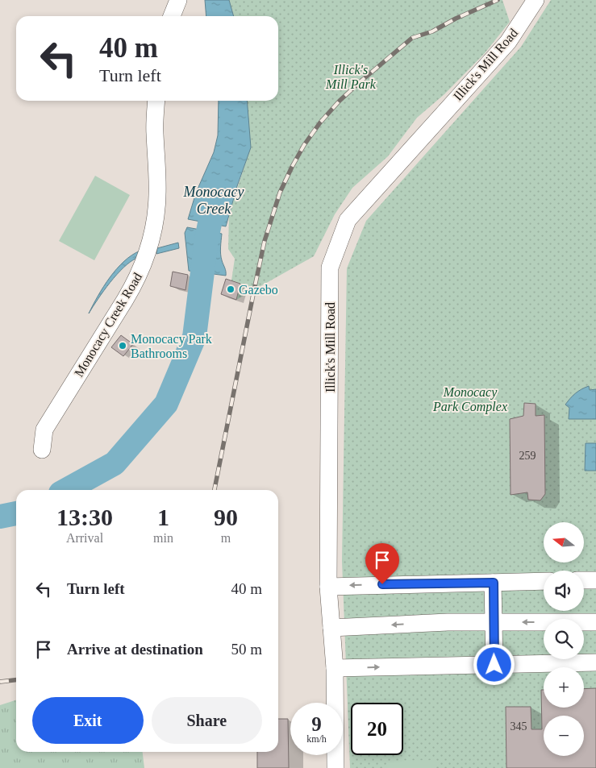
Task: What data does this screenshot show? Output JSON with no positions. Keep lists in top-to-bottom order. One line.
{"streets":{"street":["Illick's Mill Road","Monocacy Creek Road"]},"water":["Monocacy Creek"],"parks":["Illick's Mill Park","Monocacy Park Complex"],"places":["Gazebo","Monocacy Park Bathrooms"],"house_numbers":["259","345"],"north":"left","page":{"turn":["40 m","Turn left"],"eta":["13:30","Arrival","1","min","90","m"],"map_buttons":["+","−"],"list":[{"name":"Turn left","value":"40 m"},{"name":"Arrive at destination","value":"50 m"}],"buttons":["Exit","Share"],"speed":"9 km/h","limit":"20"}}
